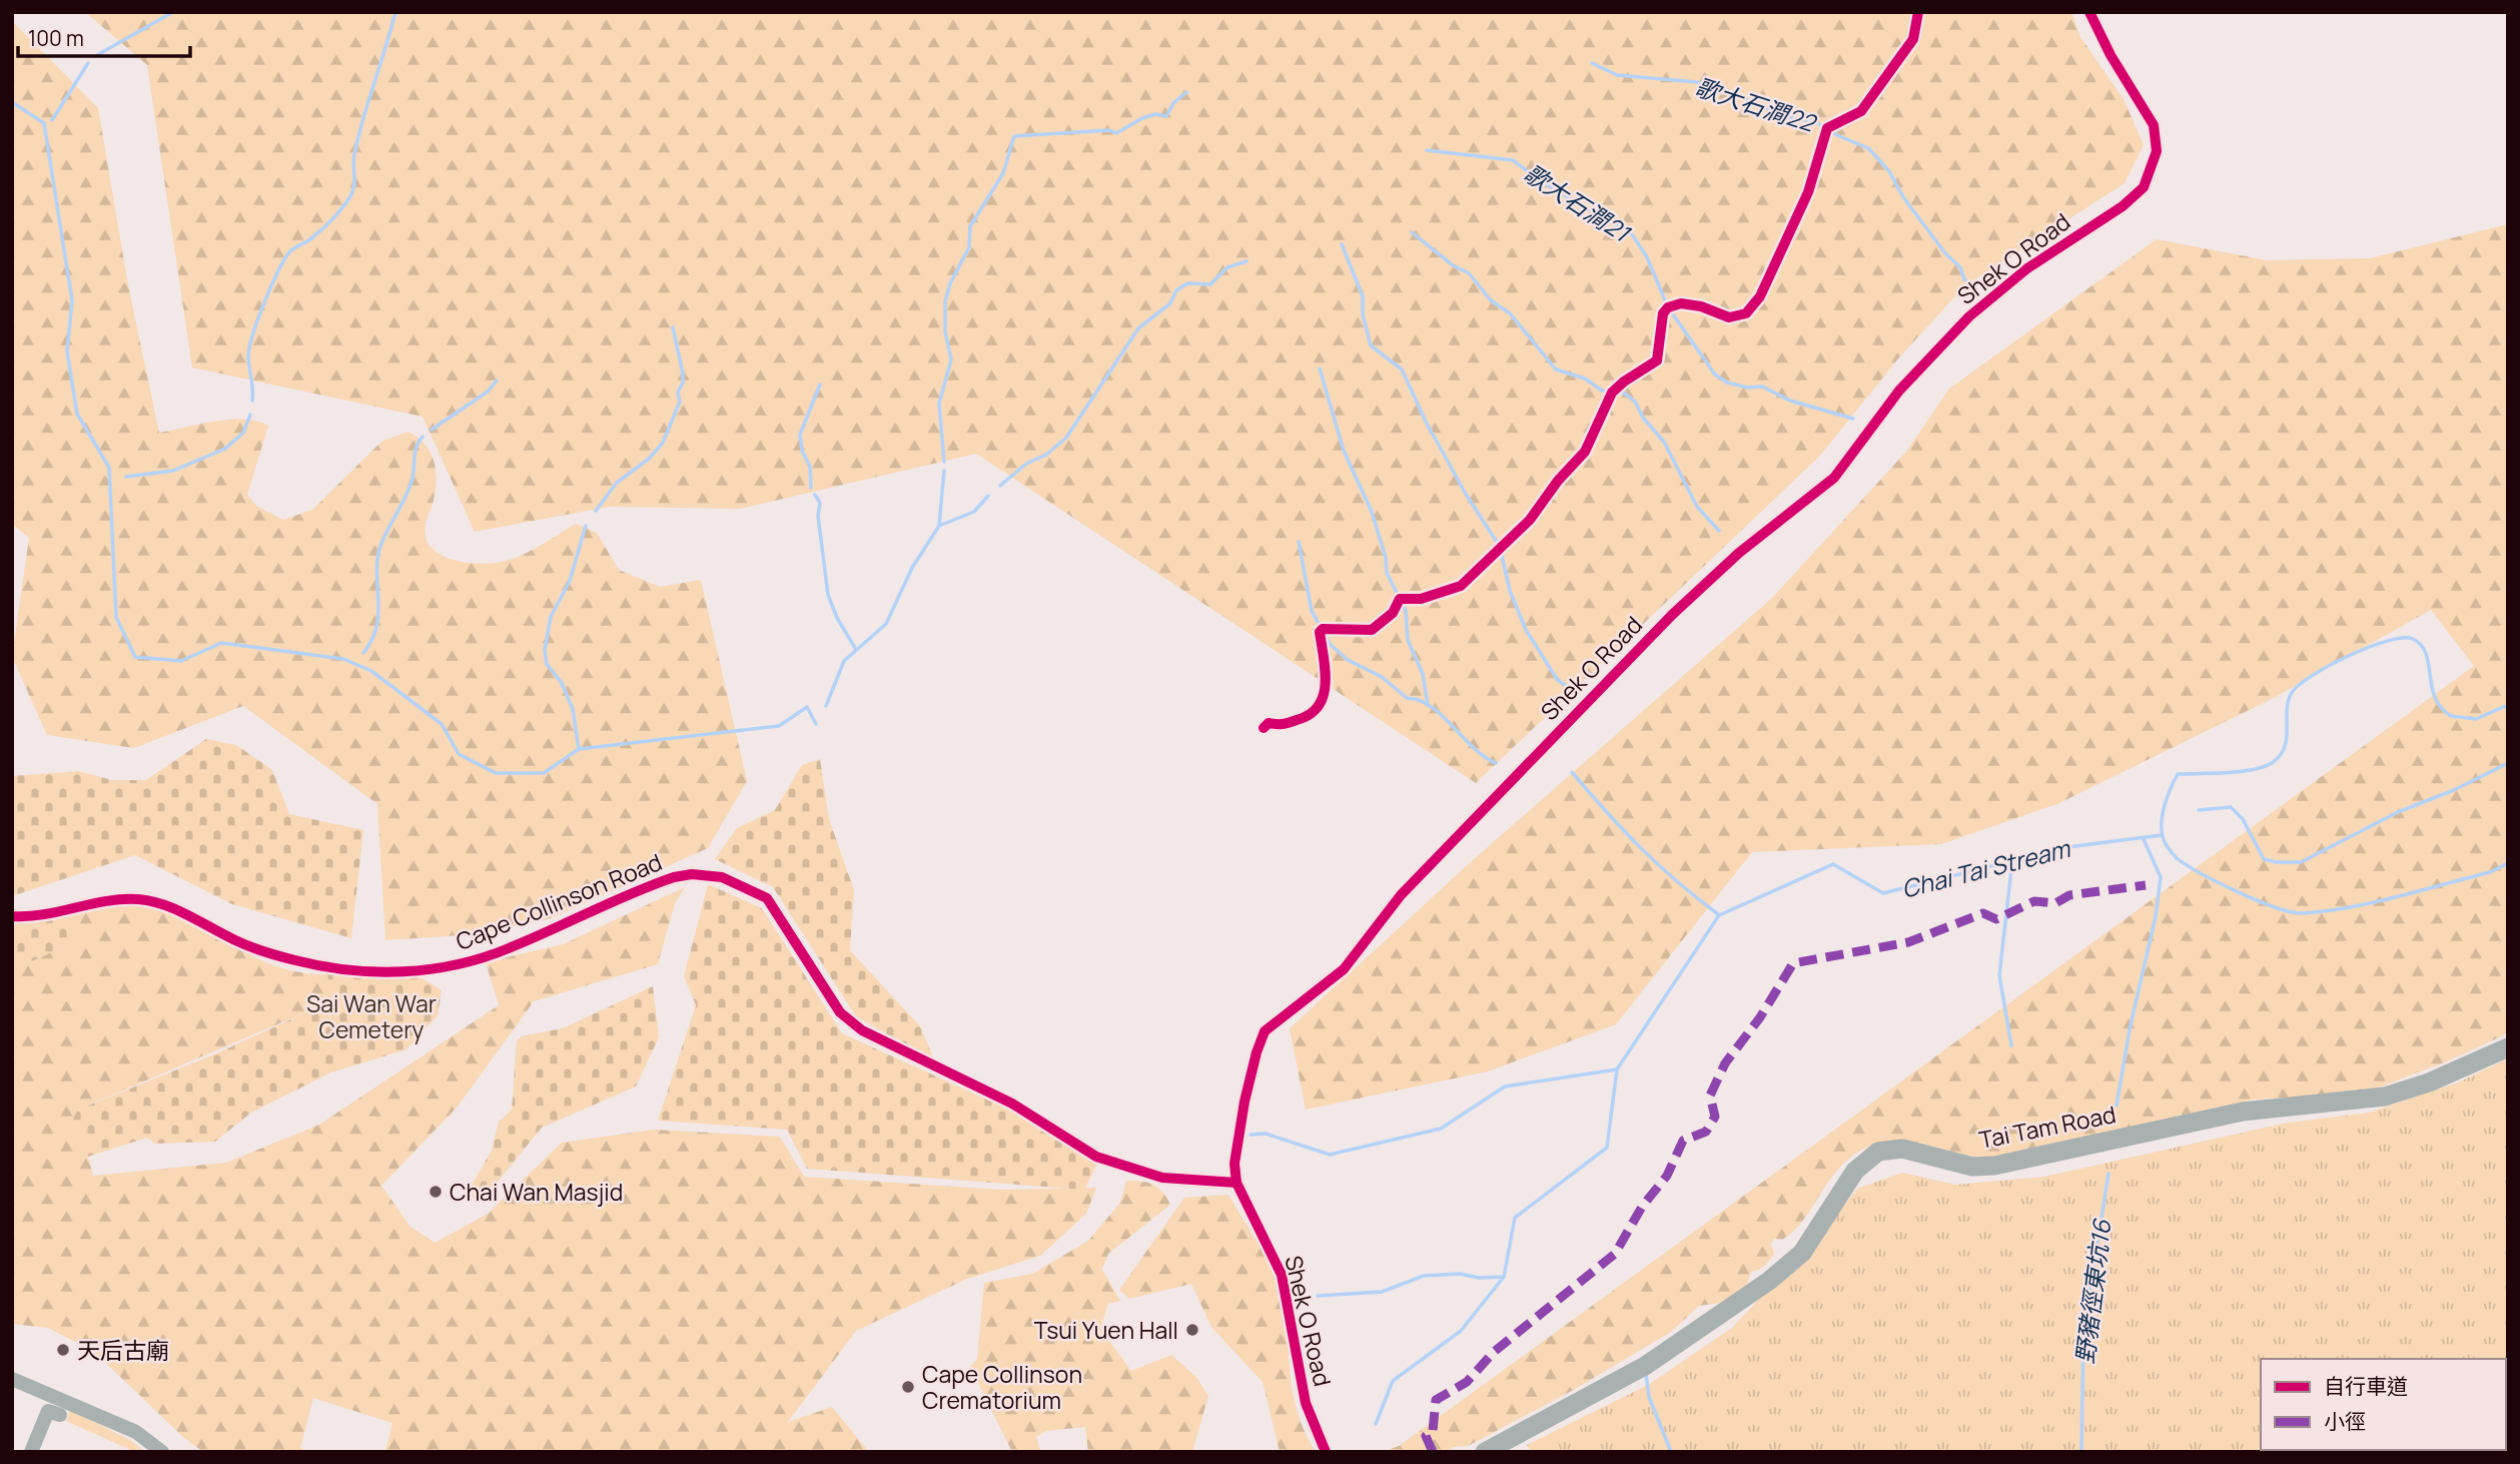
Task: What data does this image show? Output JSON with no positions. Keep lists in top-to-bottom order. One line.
{"streets":{"main road":["Tai Tam Road"],"street":["Shek O Road","Cape Collinson Road"]},"crossings":[["Shek O Road","Cape Collinson Road"]],"water":["歌大石澗22","歌大石澗21","Chai Tai Stream","野豬徑東坑16"],"parks":["Sai Wan War Cemetery"],"places":["Chai Wan Masjid","Tsui Yuen Hall","天后古廟","Cape Collinson Crematorium"],"legend":["自行車道","小徑"],"scale_bar":"100 m"}
